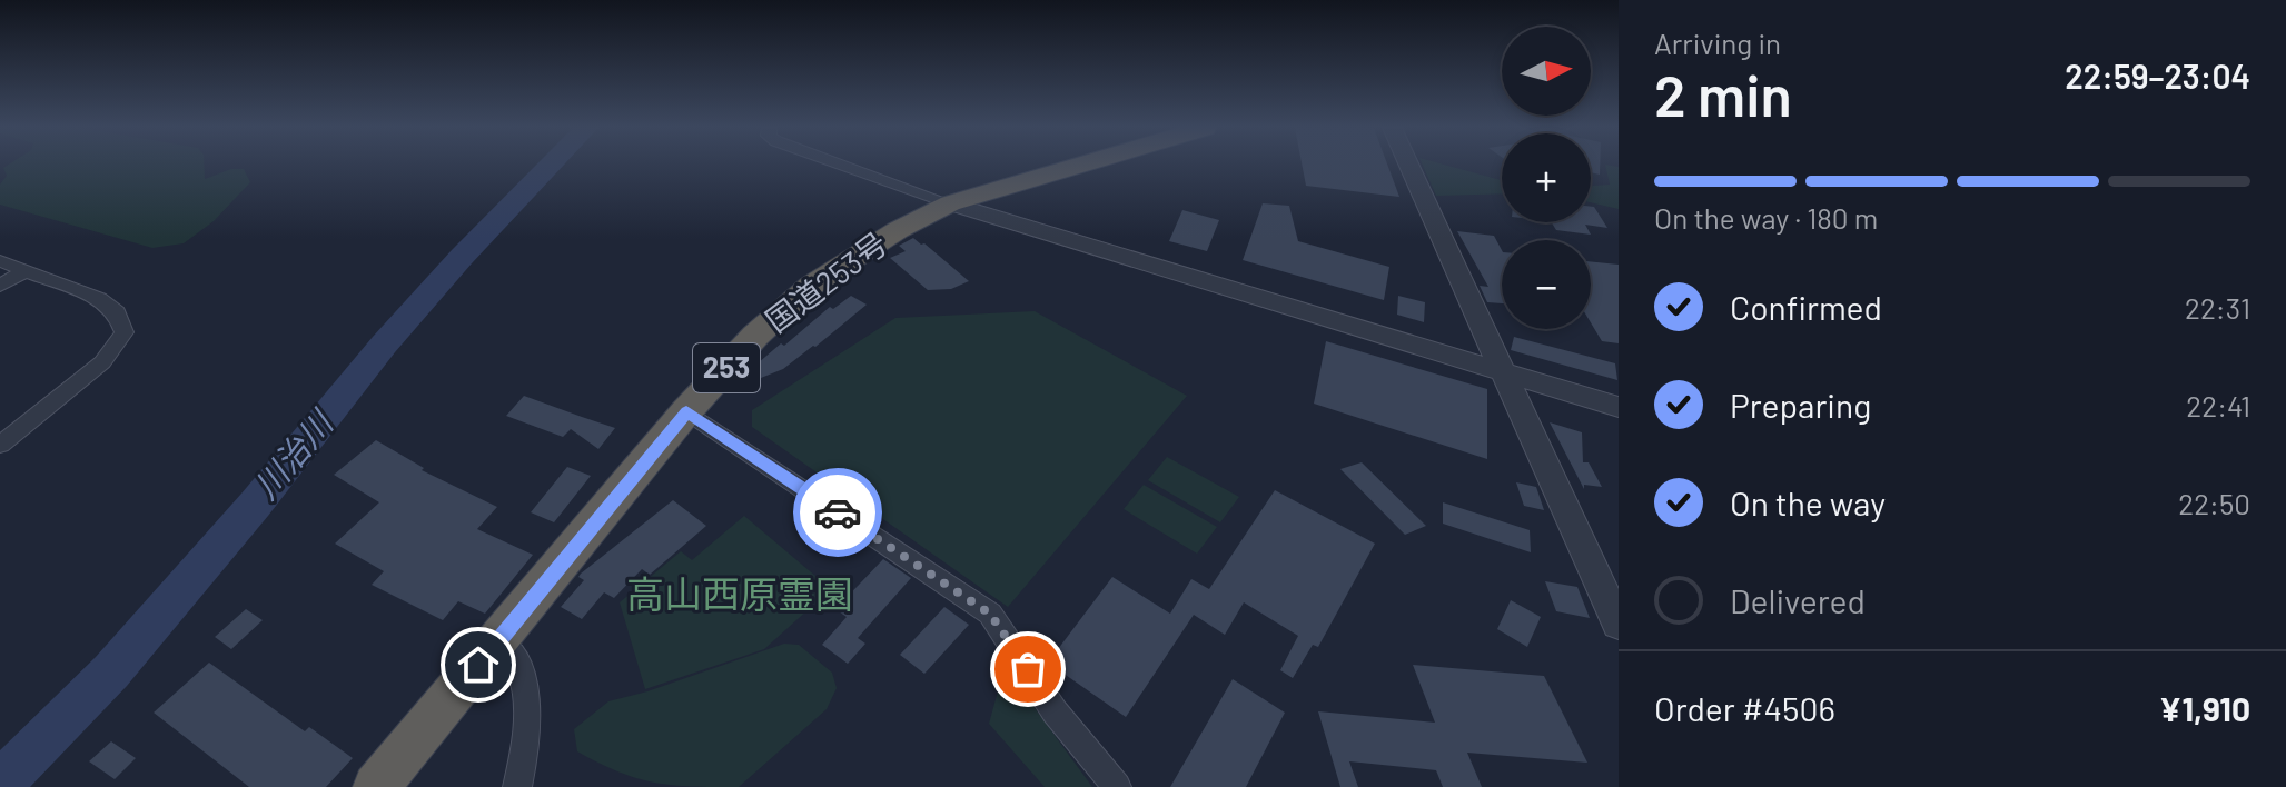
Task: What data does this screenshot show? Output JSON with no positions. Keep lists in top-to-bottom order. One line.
{"streets":{"highway":["国道253号","253"]},"water":["川治川"],"parks":["高山西原霊園"],"north":"right","page":{"heading":["2 min","Arriving in","22:59–23:04"],"panel":["Order #4506","¥1,910"],"map_buttons":["+","−"],"bar":"On the way · 180 m","list":[["Confirmed","22:31"],["Preparing","22:41"],["On the way","22:50"],"Delivered"]}}
